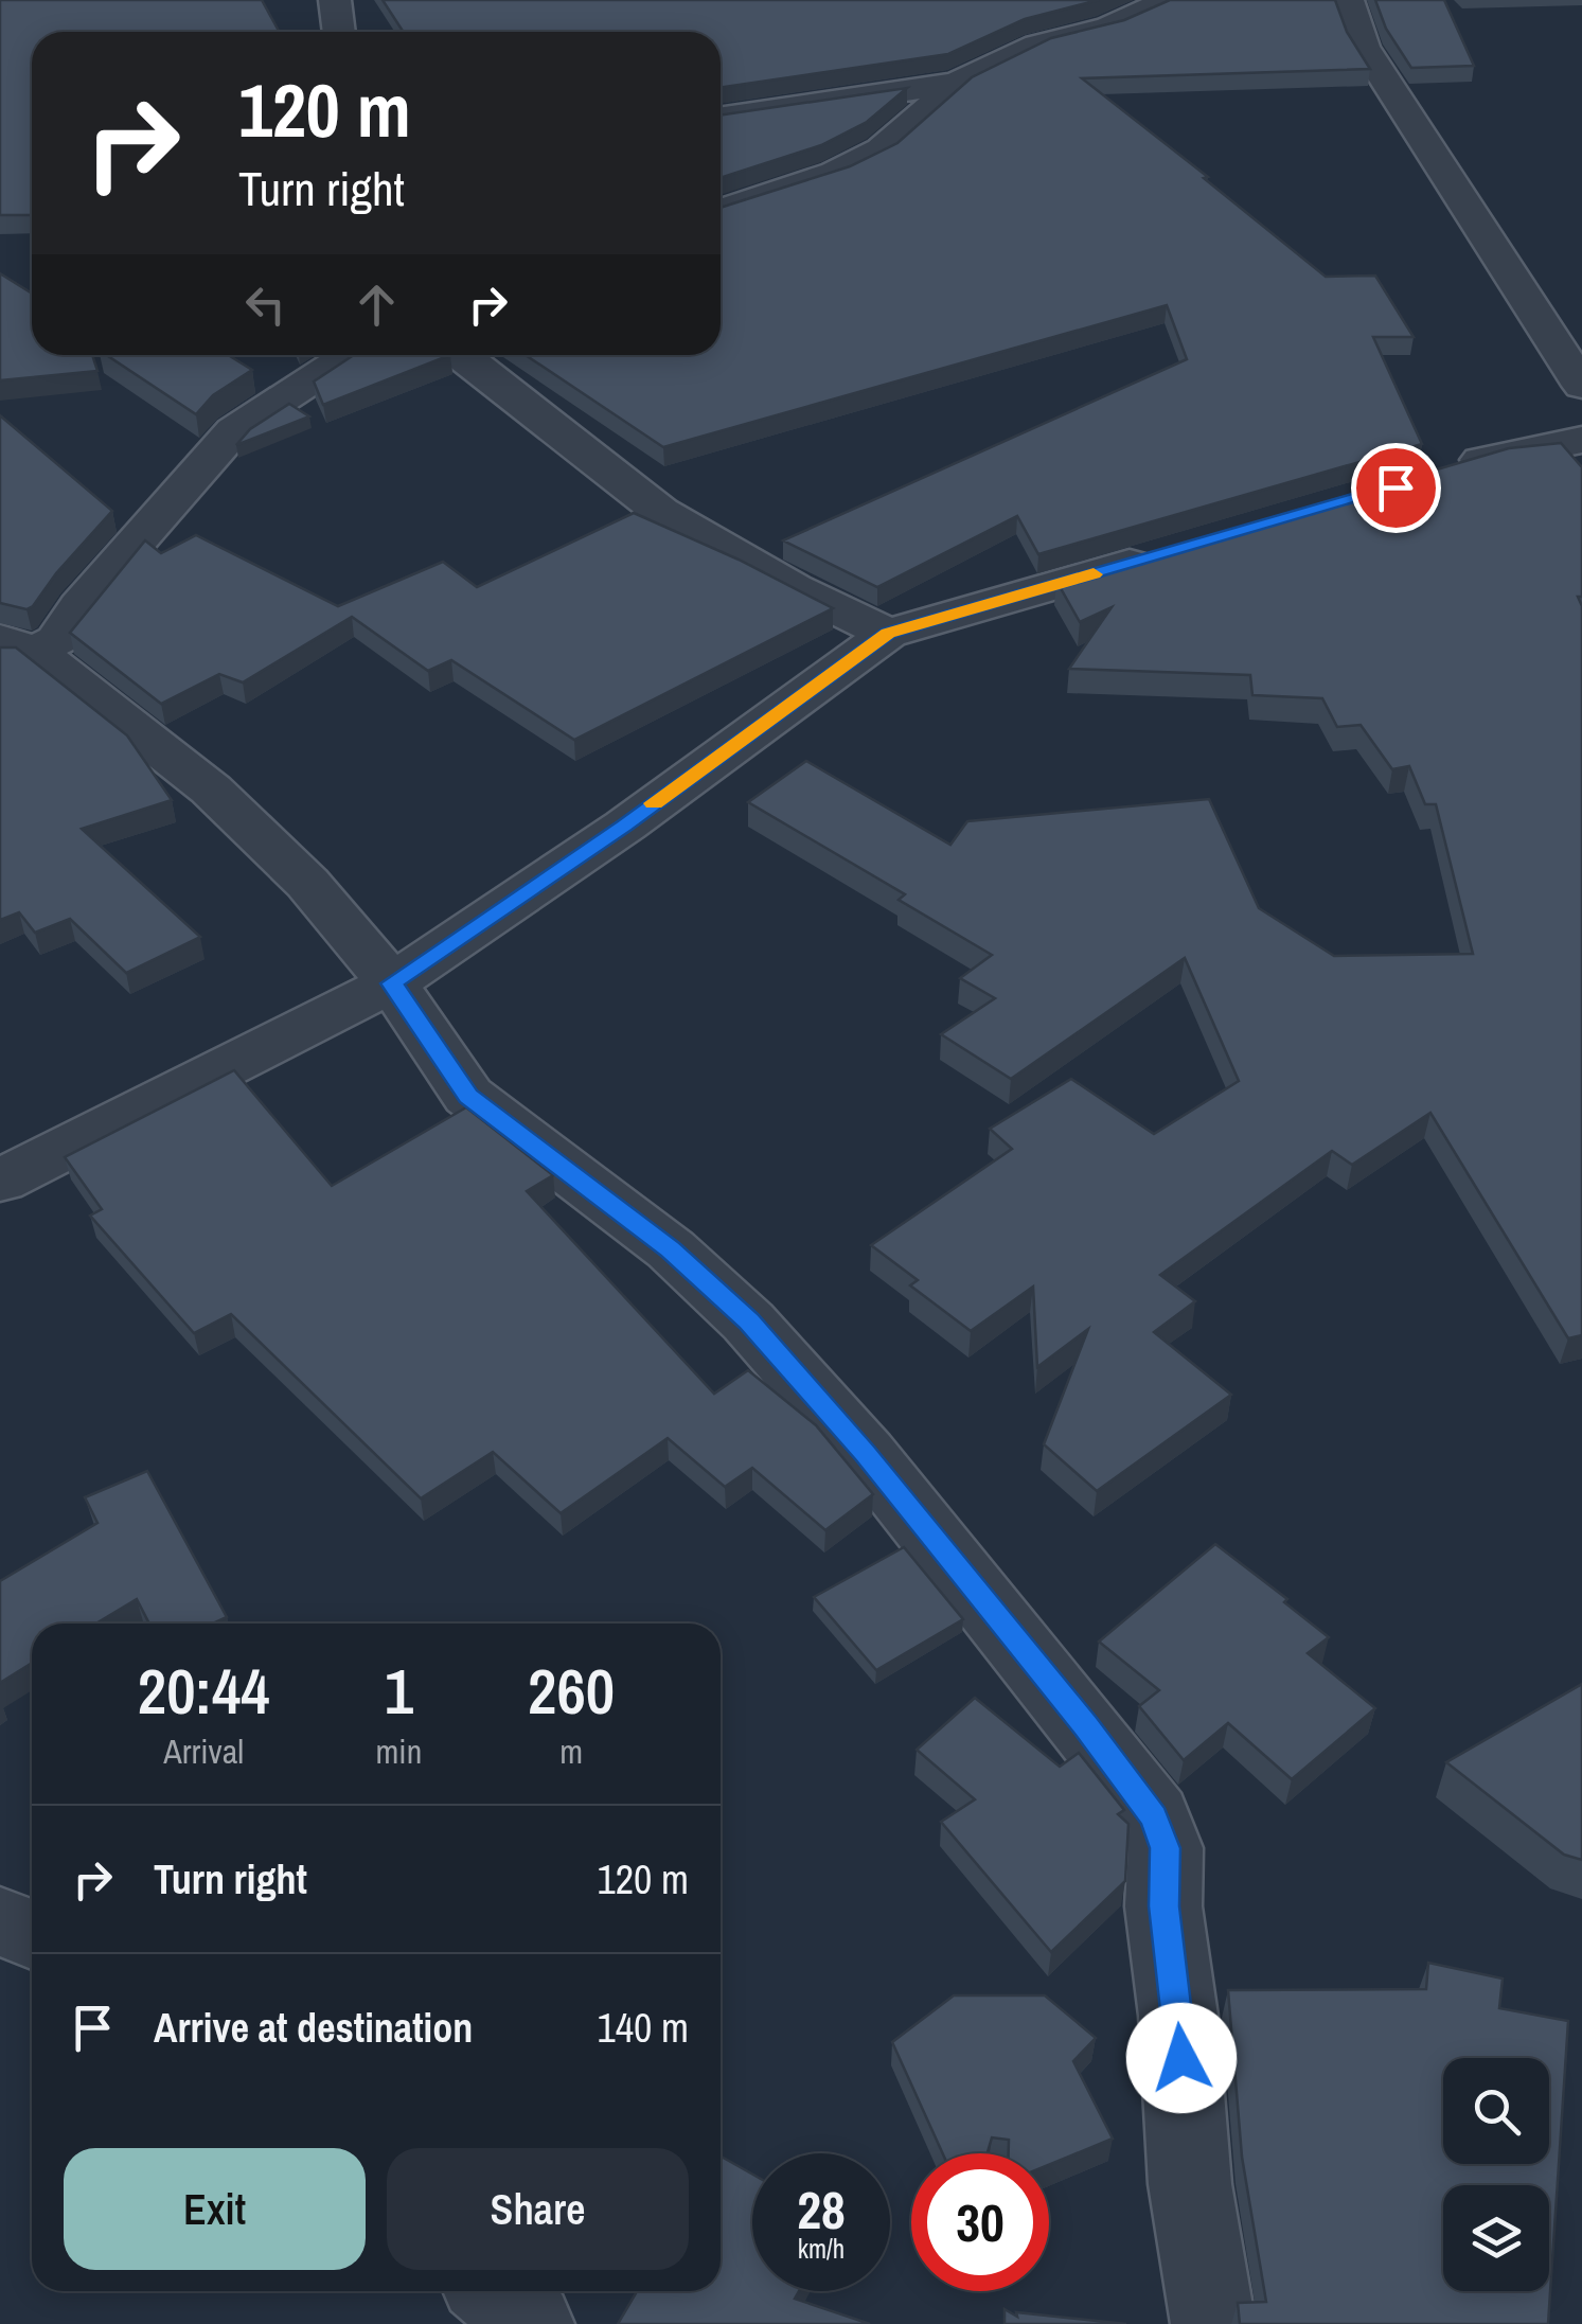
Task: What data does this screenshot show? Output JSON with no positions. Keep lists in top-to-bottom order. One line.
{"page":{"turn":["120 m","Turn right"],"eta":["20:44","Arrival","1","min","260","m"],"list":[{"name":"Turn right","value":"120 m"},{"name":"Arrive at destination","value":"140 m"}],"buttons":["Exit","Share"],"speed":"28 km/h","limit":"30"}}
